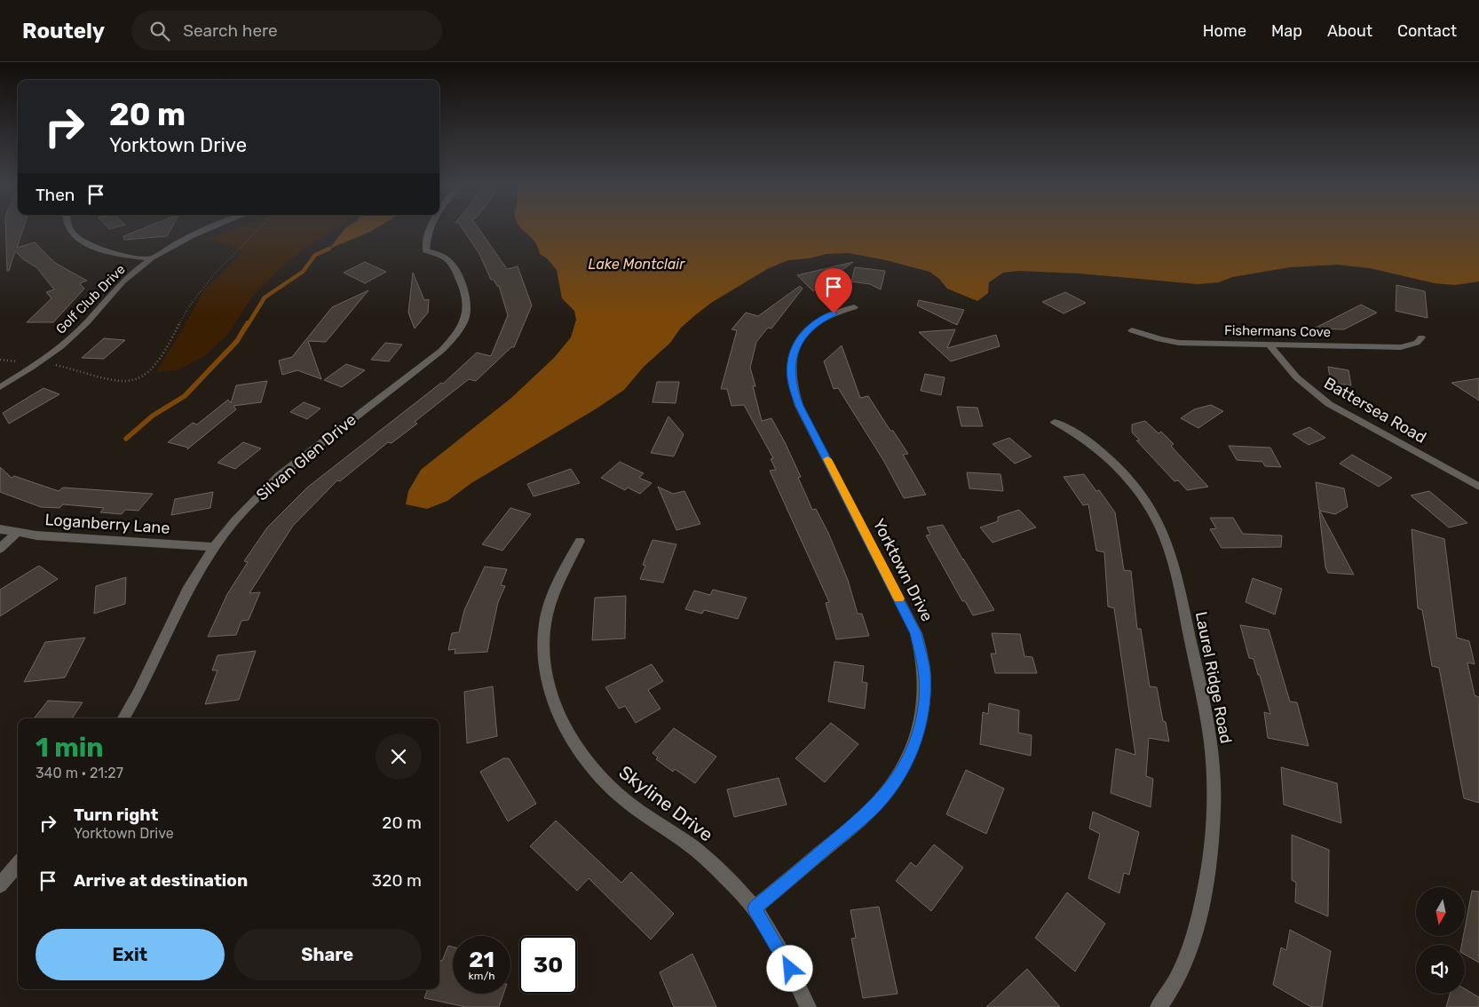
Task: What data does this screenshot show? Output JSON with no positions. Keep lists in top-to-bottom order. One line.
{"streets":{"street":["Golf Club Drive","Fishermans Cove","Battersea Road","Silvan Glen Drive","Loganberry Lane","Yorktown Drive","Laurel Ridge Road","Skyline Drive"]},"crossings":[["Fishermans Cove","Battersea Road"],["Silvan Glen Drive","Loganberry Lane"],["Yorktown Drive","Skyline Drive"]],"water":["Lake Montclair"],"north":"bottom","page":{"header":"Routely","search":"Search here","nav":["Home","Map","About","Contact"],"turn":["20 m","Yorktown Drive"],"then":"Then","heading":["1 min","340 m · 21:27"],"list":[{"name":"Turn right","note":"Yorktown Drive","value":"20 m"},{"name":"Arrive at destination","value":"320 m"}],"buttons":["Exit","Share"],"speed":"21 km/h","limit":"30"}}
